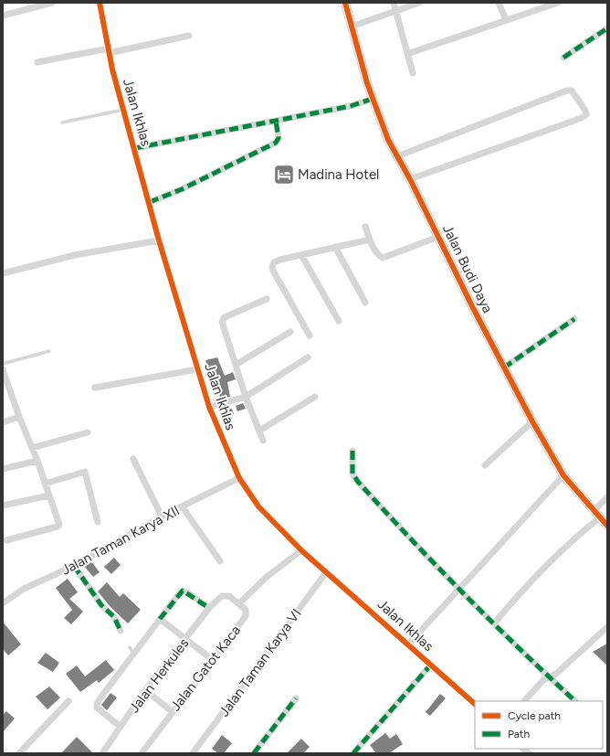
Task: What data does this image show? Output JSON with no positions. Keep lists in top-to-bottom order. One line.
{"streets":{"street":["Jalan Ikhlas","Jalan Budi Daya","Jalan Taman Karya XII","Jalan Taman Karya VI","Jalan Gatot Kaca","Jalan Herkules"]},"crossings":[["Jalan Ikhlas","Jalan Taman Karya XII"],["Jalan Ikhlas","Jalan Taman Karya VI"],["Jalan Gatot Kaca","Jalan Herkules"]],"places":{"hotel":["Madina Hotel"]},"legend":["Cycle path","Path"]}
